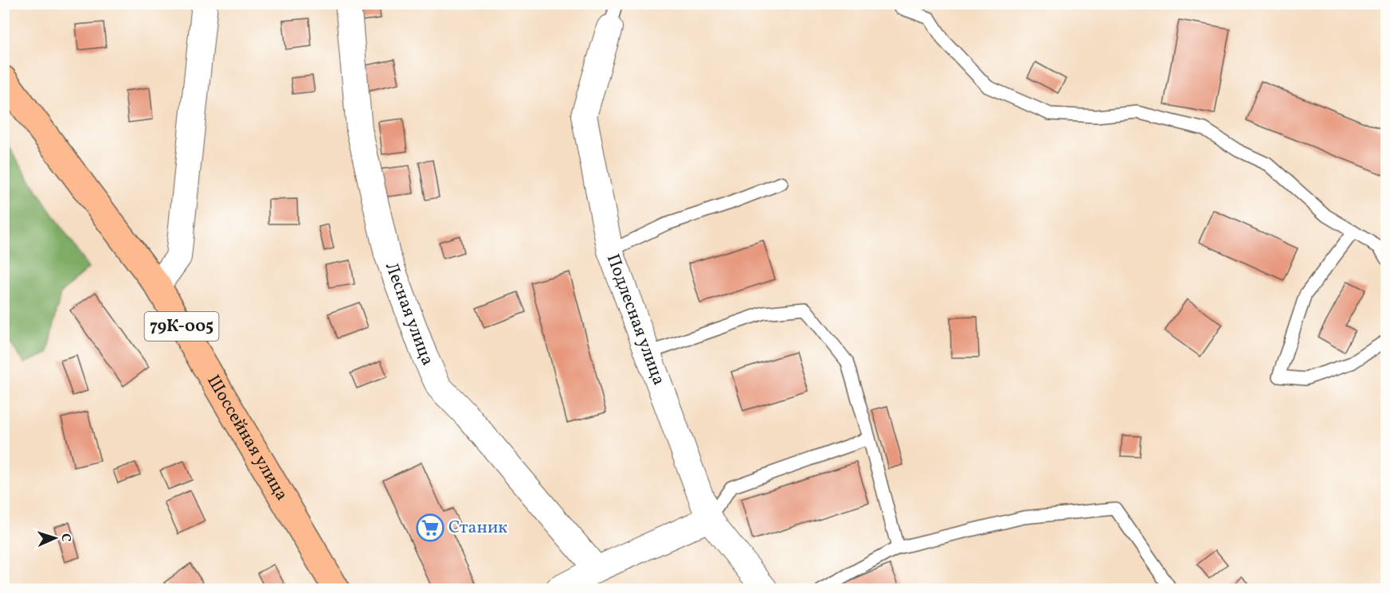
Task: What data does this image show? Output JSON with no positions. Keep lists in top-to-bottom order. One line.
{"streets":{"main road":["79К-005","Шоссейная улица"],"street":["Лесная улица","Подлесная улица"]},"places":{"supermarket":["Станик"]},"north":"right"}
